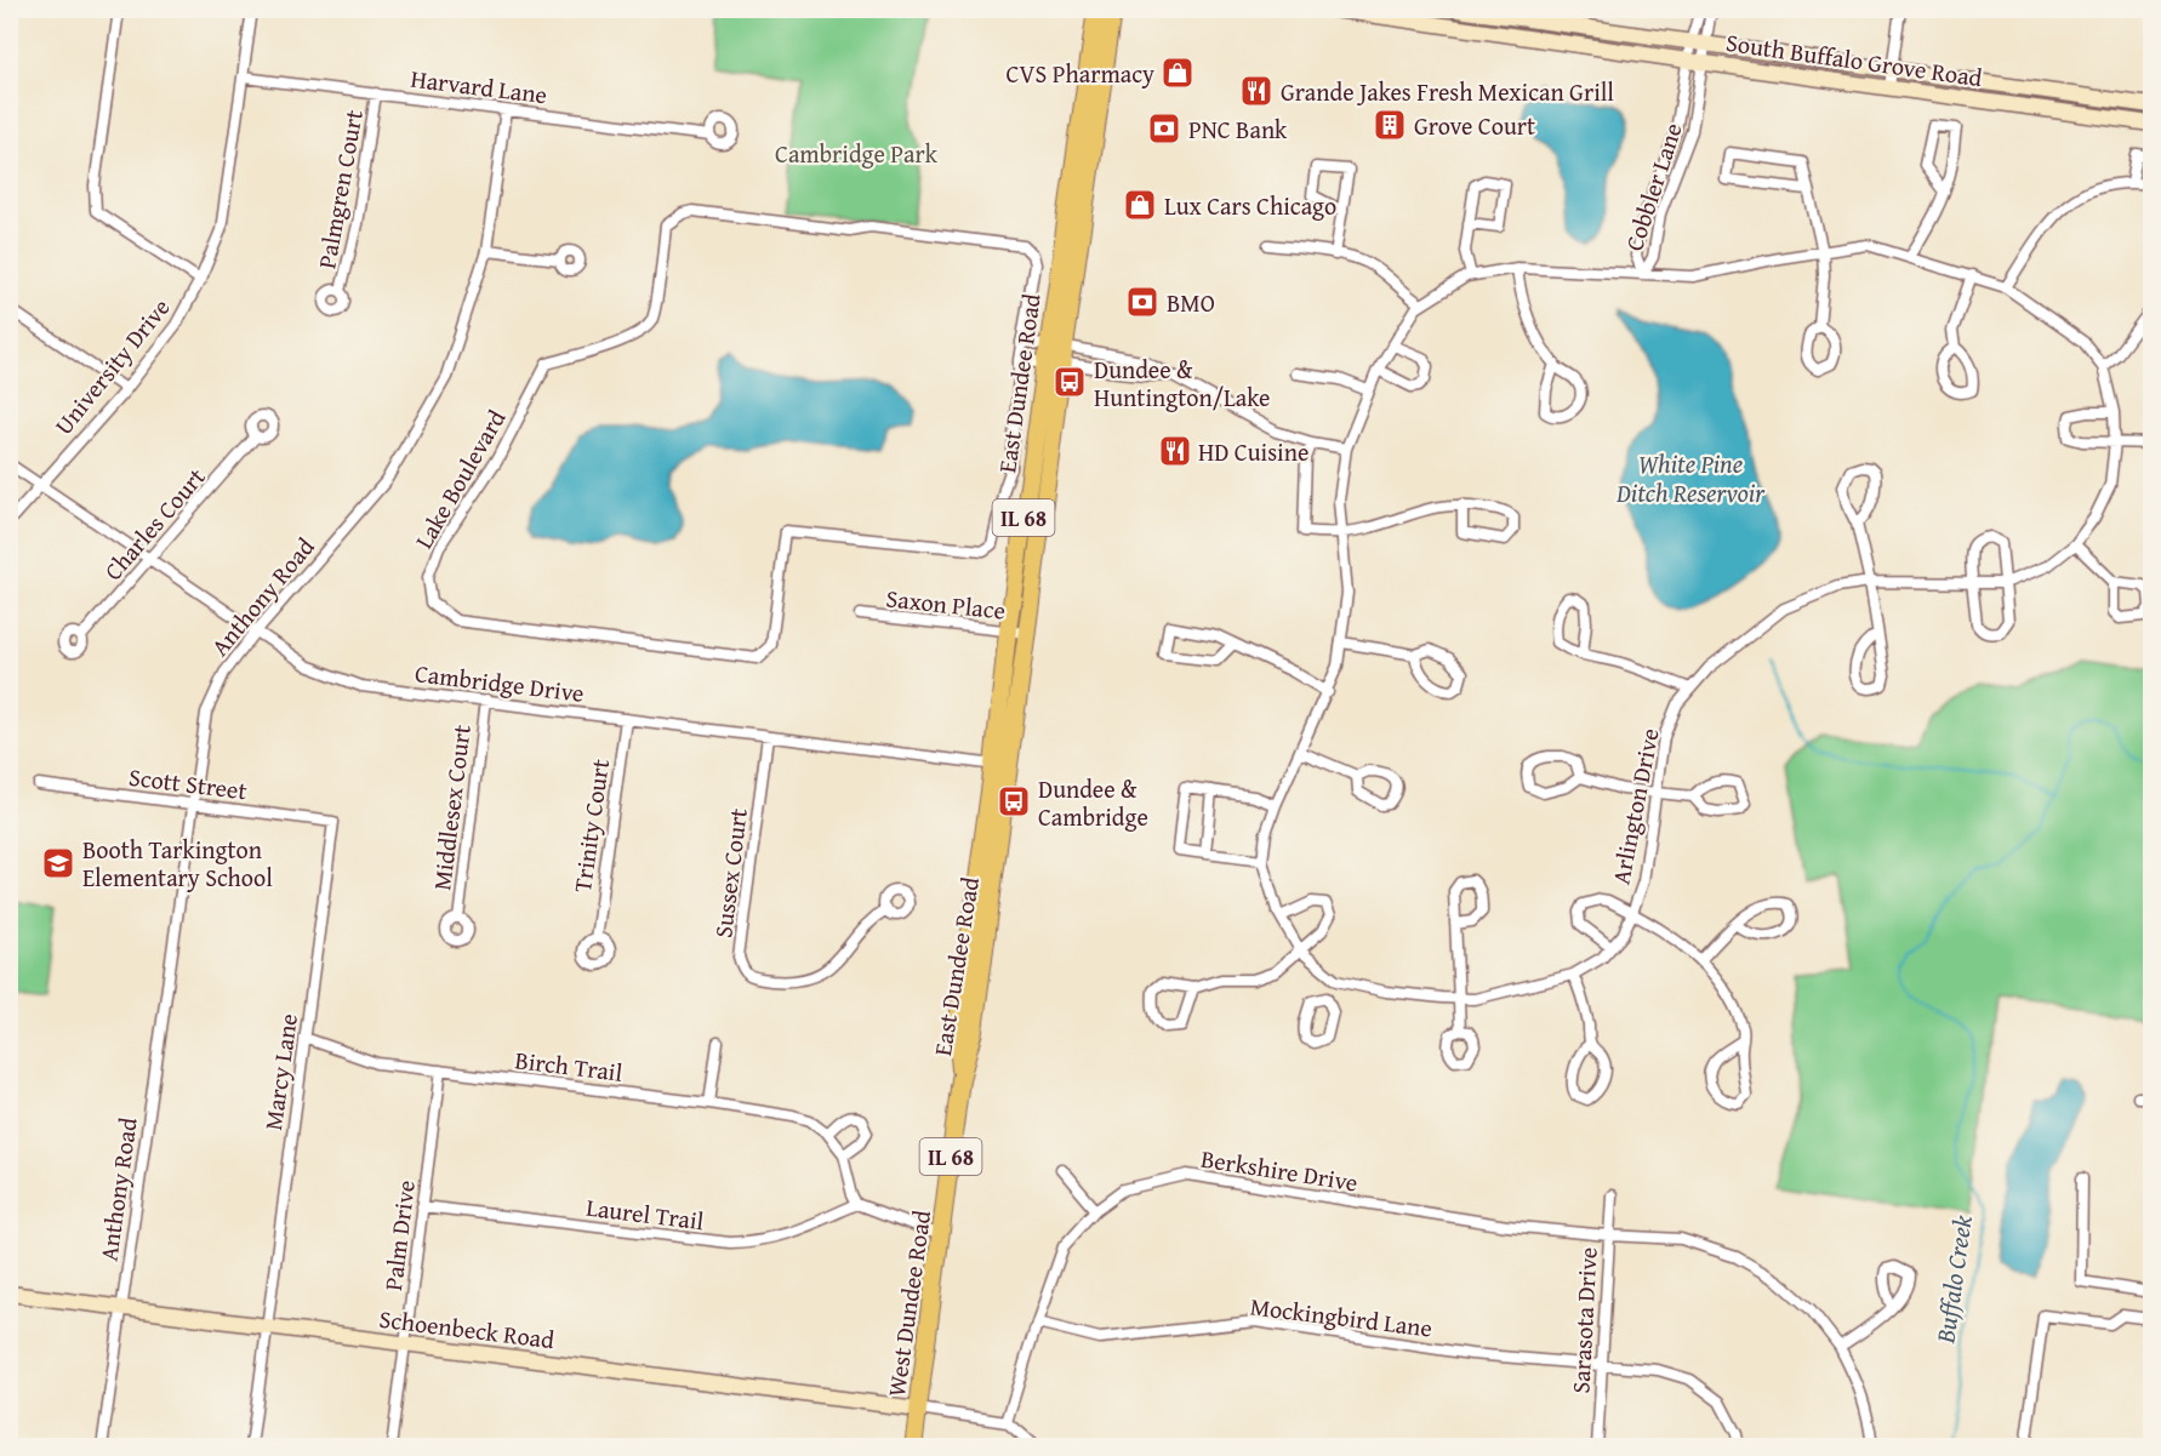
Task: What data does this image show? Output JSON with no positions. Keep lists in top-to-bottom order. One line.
{"streets":{"main road":["South Buffalo Grove Road","East Dundee Road","IL 68","West Dundee Road","Schoenbeck Road"],"street":["Harvard Lane","Cobbler Lane","Palmgren Court","University Drive","Lake Boulevard","Charles Court","Anthony Road","Saxon Place","Cambridge Drive","Scott Street","Arlington Drive","Middlesex Court","Trinity Court","Sussex Court","Birch Trail","Marcy Lane","Berkshire Drive","Laurel Trail","Palm Drive","Mockingbird Lane","Sarasota Drive"]},"crossings":[["South Buffalo Grove Road","Cobbler Lane"],["Harvard Lane","Palmgren Court"],["Harvard Lane","University Drive"],["Harvard Lane","Anthony Road"],["Cobbler Lane","Arlington Drive"],["University Drive","Cambridge Drive"],["East Dundee Road","Saxon Place"],["East Dundee Road","Cambridge Drive"],["East Dundee Road","West Dundee Road"],["Charles Court","Cambridge Drive"],["Anthony Road","Cambridge Drive"],["Anthony Road","Scott Street"],["Anthony Road","Schoenbeck Road"],["Cambridge Drive","Middlesex Court"],["Cambridge Drive","Trinity Court"],["Cambridge Drive","Sussex Court"],["Scott Street","Marcy Lane"],["Birch Trail","Marcy Lane"],["Birch Trail","Laurel Trail"],["Birch Trail","Palm Drive"],["Marcy Lane","Schoenbeck Road"],["Berkshire Drive","Mockingbird Lane"],["Berkshire Drive","Sarasota Drive"],["Laurel Trail","Palm Drive"],["Palm Drive","Schoenbeck Road"],["West Dundee Road","Schoenbeck Road"],["Mockingbird Lane","Sarasota Drive"]],"water":["White Pine Ditch Reservoir","Buffalo Creek"],"parks":["Cambridge Park"],"places":{"shop":["CVS Pharmacy","Lux Cars Chicago"],"restaurant":["Grande Jakes Fresh Mexican Grill","HD Cuisine"],"building":["Grove Court"],"bank":["PNC Bank","BMO"],"bus stop":["Dundee & Huntington/Lake","Dundee & Cambridge"],"school or university":["Booth Tarkington Elementary School"]}}
